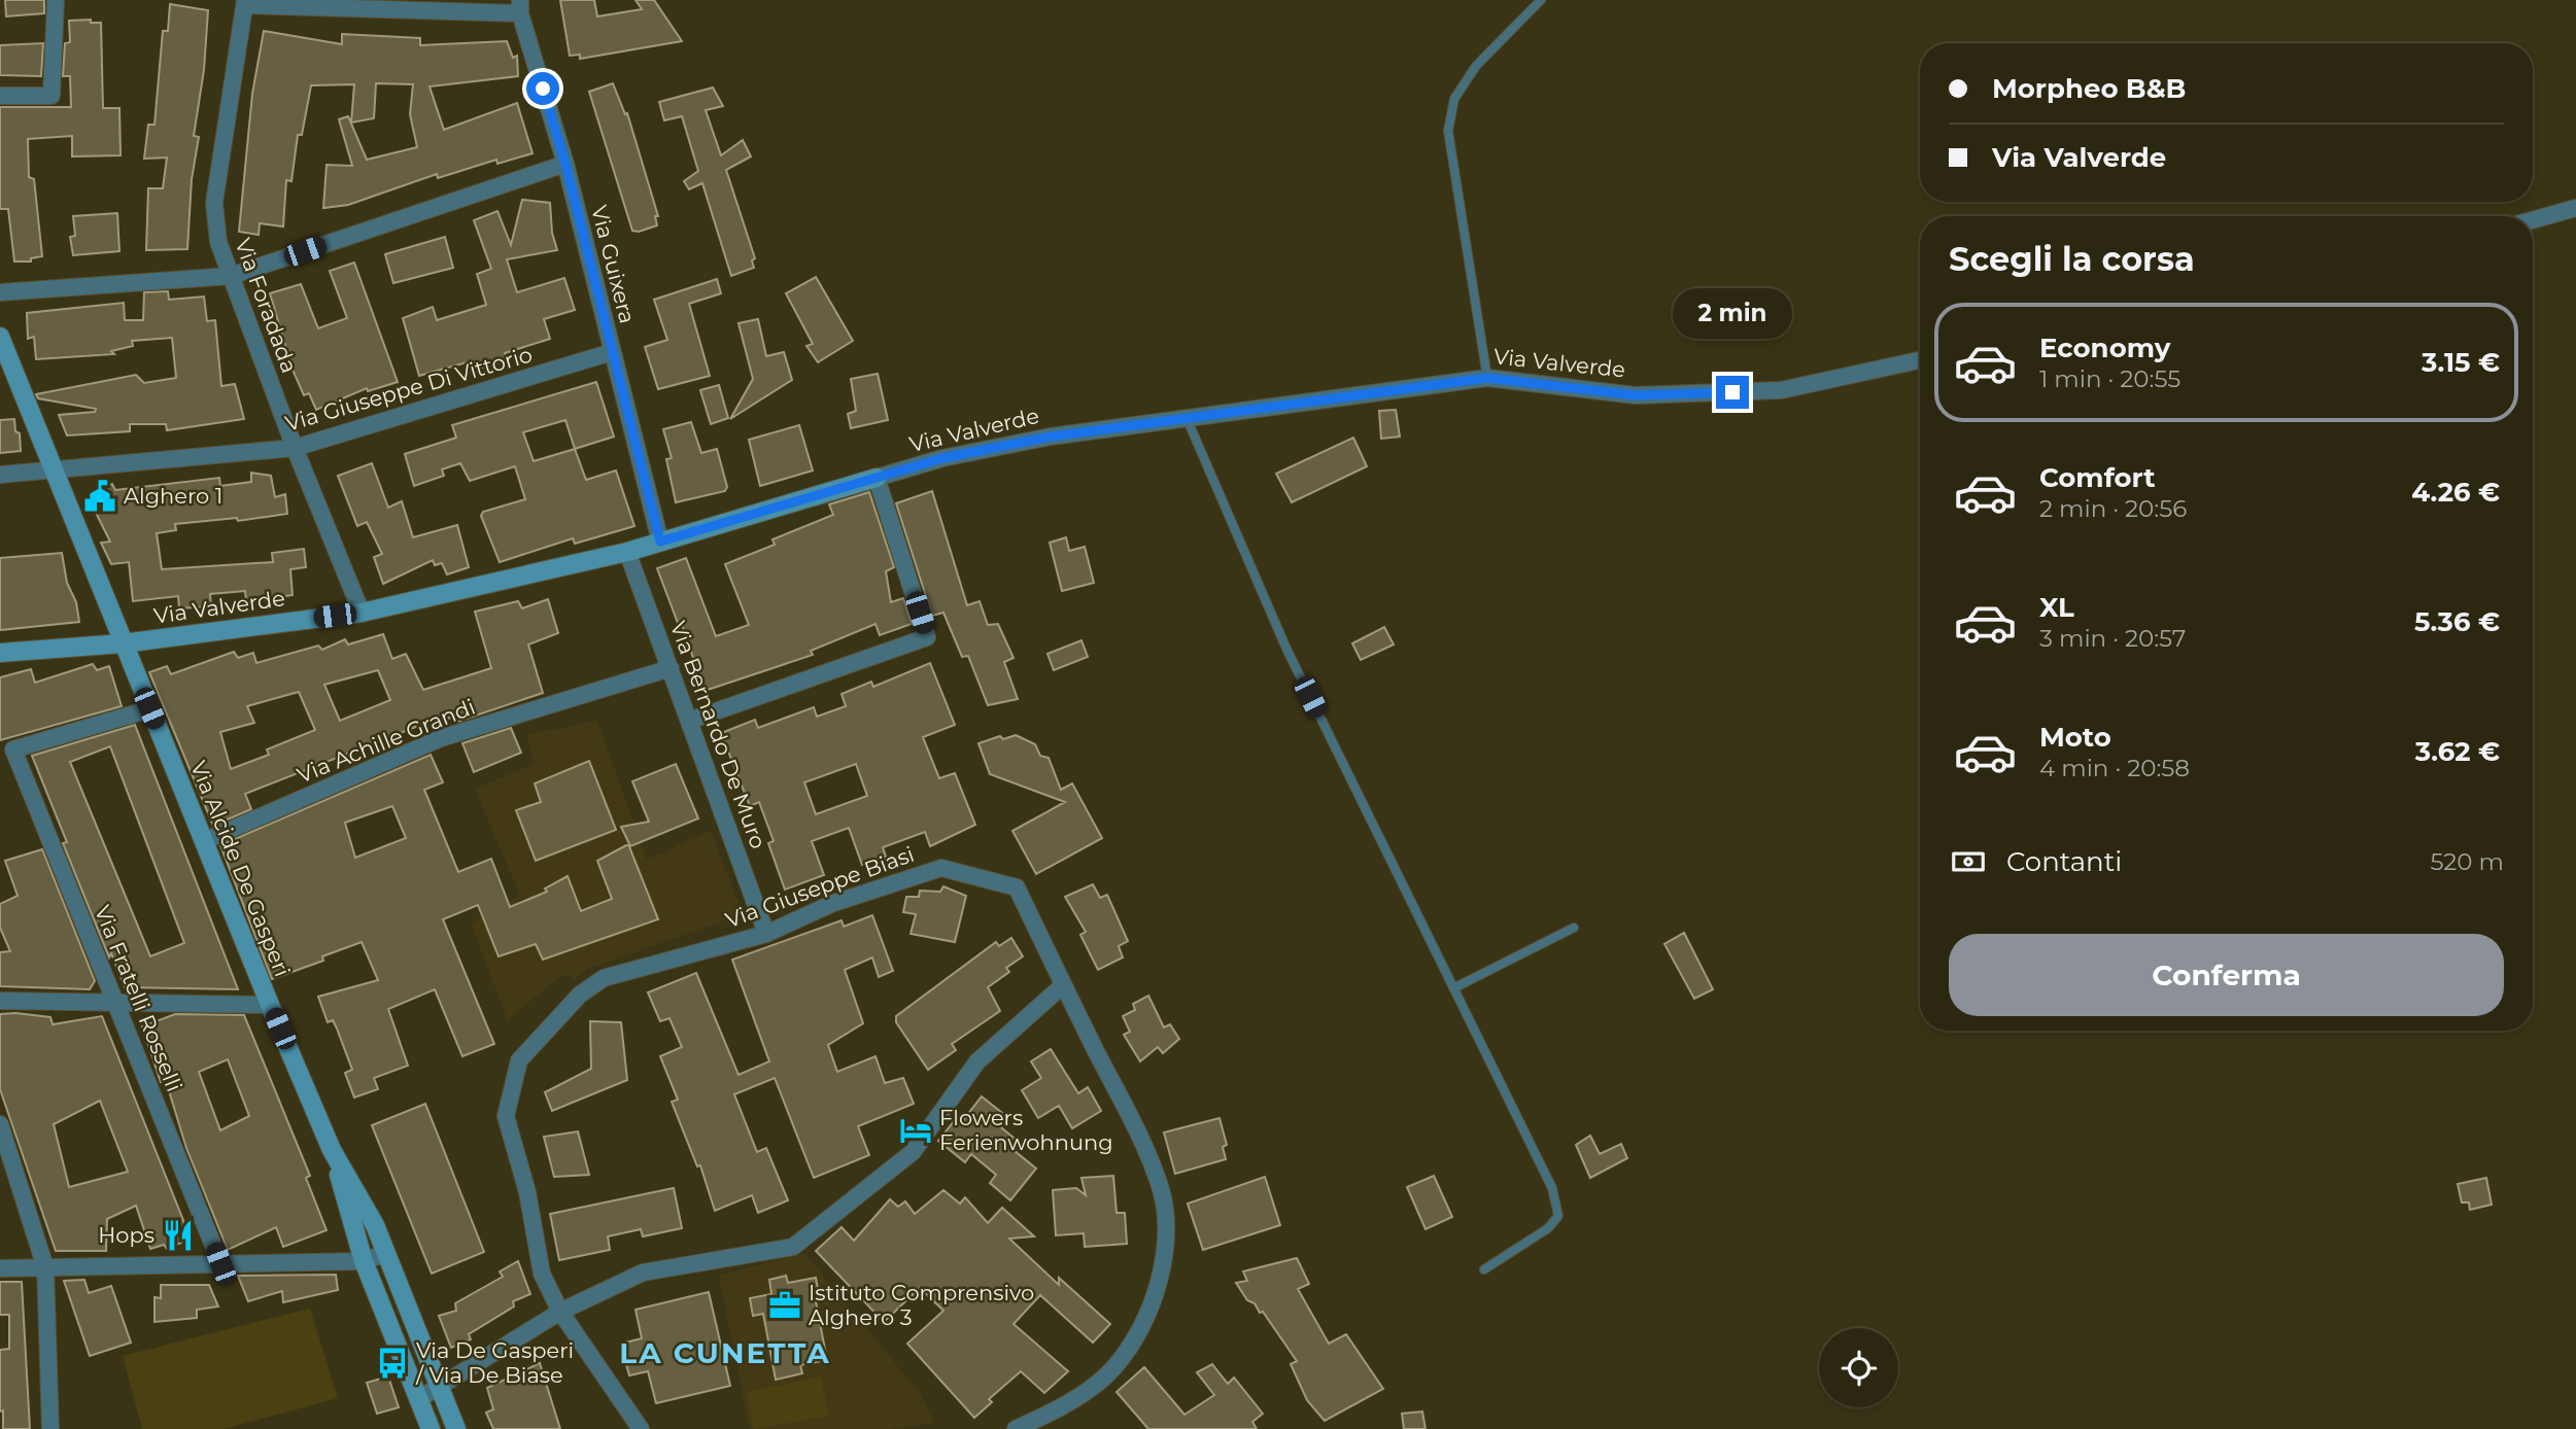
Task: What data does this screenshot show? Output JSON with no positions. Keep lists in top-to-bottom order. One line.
{"streets":{"street":["Via Guixera","Via Foradada","Via Valverde","Via Giuseppe Di Vittorio","Via Bernardo De Muro","Via Achille Grandi","Via Alcide De Gasperi","Via Giuseppe Biasi","Via Fratelli Rosselli"]},"crossings":[["Via Guixera","Via Valverde"],["Via Guixera","Via Giuseppe Di Vittorio"],["Via Foradada","Via Valverde"],["Via Foradada","Via Giuseppe Di Vittorio"],["Via Valverde","Via Bernardo De Muro"],["Via Valverde","Via Alcide De Gasperi"],["Via Giuseppe Di Vittorio","Via Alcide De Gasperi"],["Via Bernardo De Muro","Via Achille Grandi"],["Via Bernardo De Muro","Via Giuseppe Biasi"],["Via Achille Grandi","Via Alcide De Gasperi"],["Via Alcide De Gasperi","Via Fratelli Rosselli"]],"districts":["LA CUNETTA"],"places":{"public building":["Alghero 1"],"hotel":["Flowers Ferienwohnung"],"restaurant":["Hops"],"office":["Istituto Comprensivo Alghero 3"],"bus stop":["Via De Gasperi / Via De Biase"]},"page":{"banner":["Morpheo B&B","Via Valverde"],"heading":"Scegli la corsa","bubble":"2 min","list":[{"name":"Economy","note":"1 min · 20:55","value":"3.15 €"},{"name":"Comfort","note":"2 min · 20:56","value":"4.26 €"},{"name":"XL","note":"3 min · 20:57","value":"5.36 €"},{"name":"Moto","note":"4 min · 20:58","value":"3.62 €"}],"pay":["Contanti","520 m"],"buttons":"Conferma"}}
